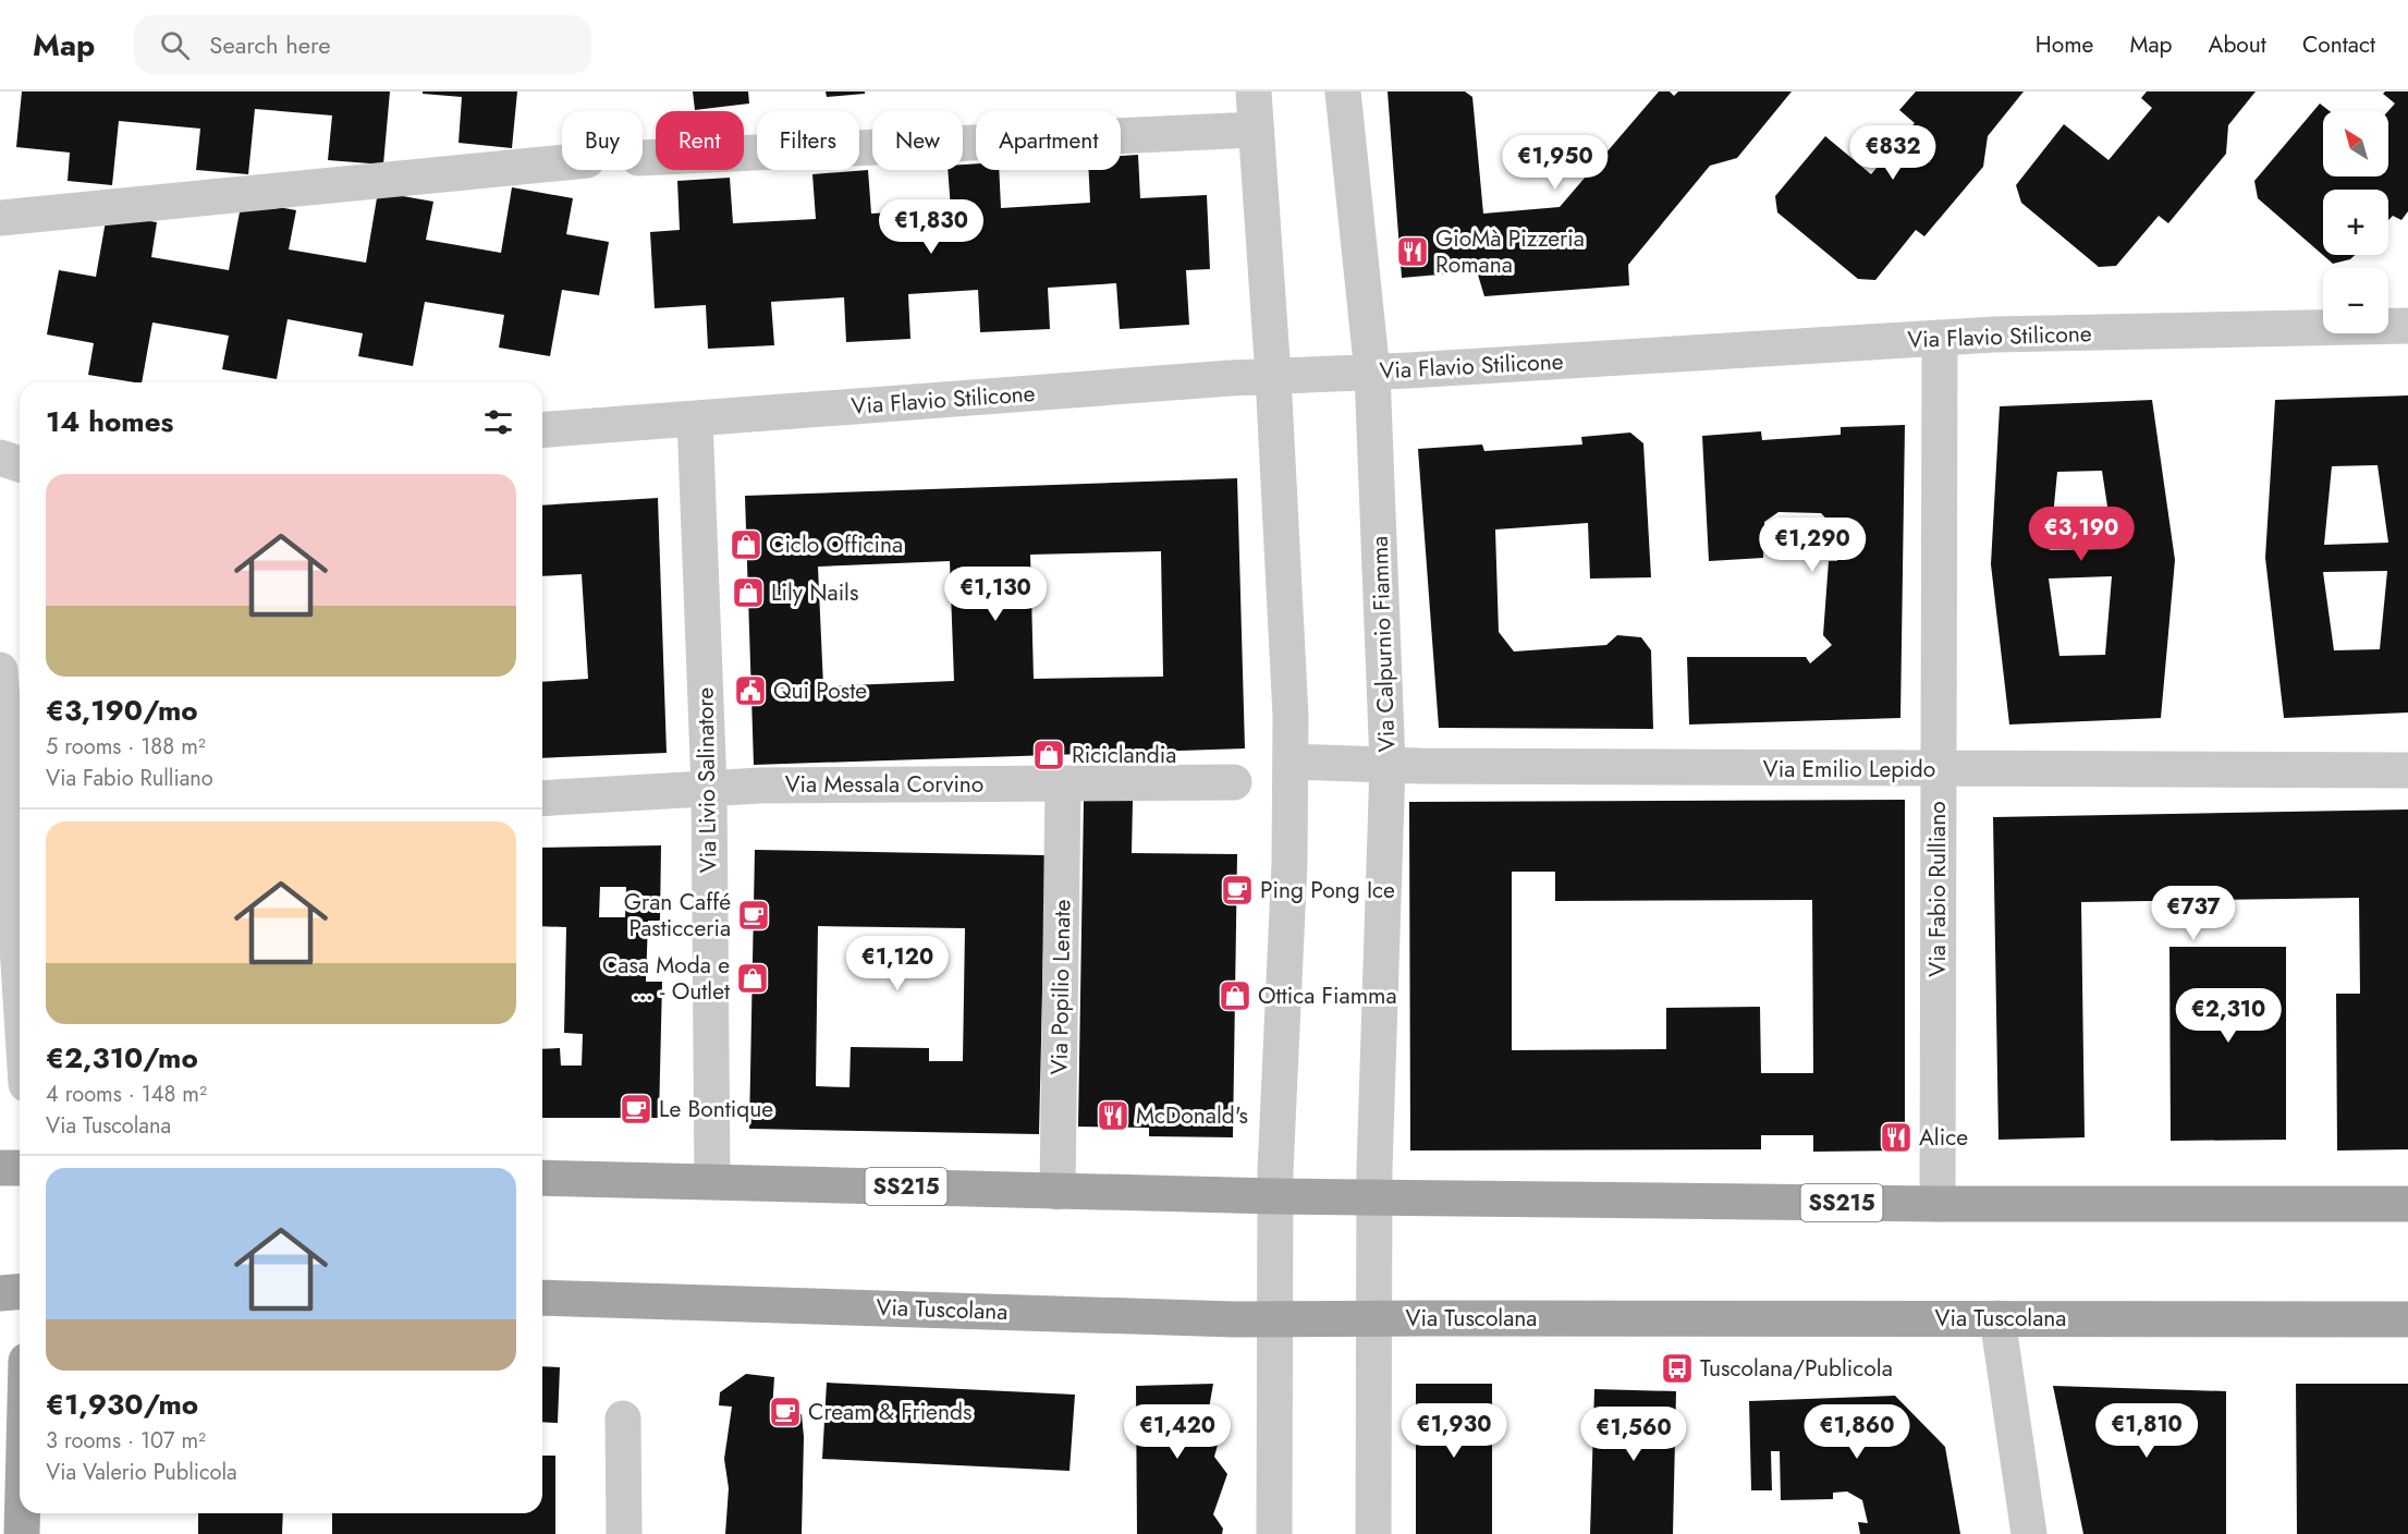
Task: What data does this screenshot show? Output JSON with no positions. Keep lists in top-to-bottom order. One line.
{"streets":{"main road":["SS215","Via Tuscolana"],"street":["Via Flavio Stilicone","Via Calpurnio Fiamma","Via Emilio Lepido","Via Livio Salinatore","Via Messala Corvino","Via Fabio Rulliano","Via Popilio Lenate"]},"crossings":[["Via Flavio Stilicone","Via Calpurnio Fiamma"],["Via Flavio Stilicone","Via Livio Salinatore"],["Via Flavio Stilicone","Via Fabio Rulliano"],["Via Calpurnio Fiamma","Via Emilio Lepido"],["Via Calpurnio Fiamma","SS215"],["Via Calpurnio Fiamma","Via Tuscolana"],["Via Emilio Lepido","Via Fabio Rulliano"],["Via Livio Salinatore","Via Messala Corvino"],["Via Livio Salinatore","SS215"],["Via Messala Corvino","Via Popilio Lenate"],["Via Fabio Rulliano","SS215"],["Via Popilio Lenate","SS215"]],"places":{"restaurant":["GioMà Pizzeria Romana","McDonald's","Alice"],"shop":["Ciclo Officina","Lily Nails","Riciclandia","Casa Moda e ... - Outlet","Ottica Fiamma"],"public building":["Qui Poste"],"cafe":["Ping Pong Ice","Gran Caffé Pasticceria","Le Bontique","Cream & Friends"],"bus stop":["Tuscolana/Publicola"]},"north":"top left","page":{"header":"Map","search":"Search here","nav":["Home","Map","About","Contact"],"map_buttons":["+","−"],"chip":["Buy","Rent","Filters","New","Apartment"],"price":["€832","€1,950","€1,830","€3,190","€1,290","€1,130","€737","€1,120","€2,310","€1,930","€1,810","€1,420","€1,860","€1,560"],"heading":"14 homes","list":[{"name":"€3,190/mo","note":"5 rooms · 188 m² · Via Fabio Rulliano"},{"name":"€2,310/mo","note":"4 rooms · 148 m² · Via Tuscolana"},{"name":"€1,930/mo","note":"3 rooms · 107 m² · Via Valerio Publicola"}]}}
